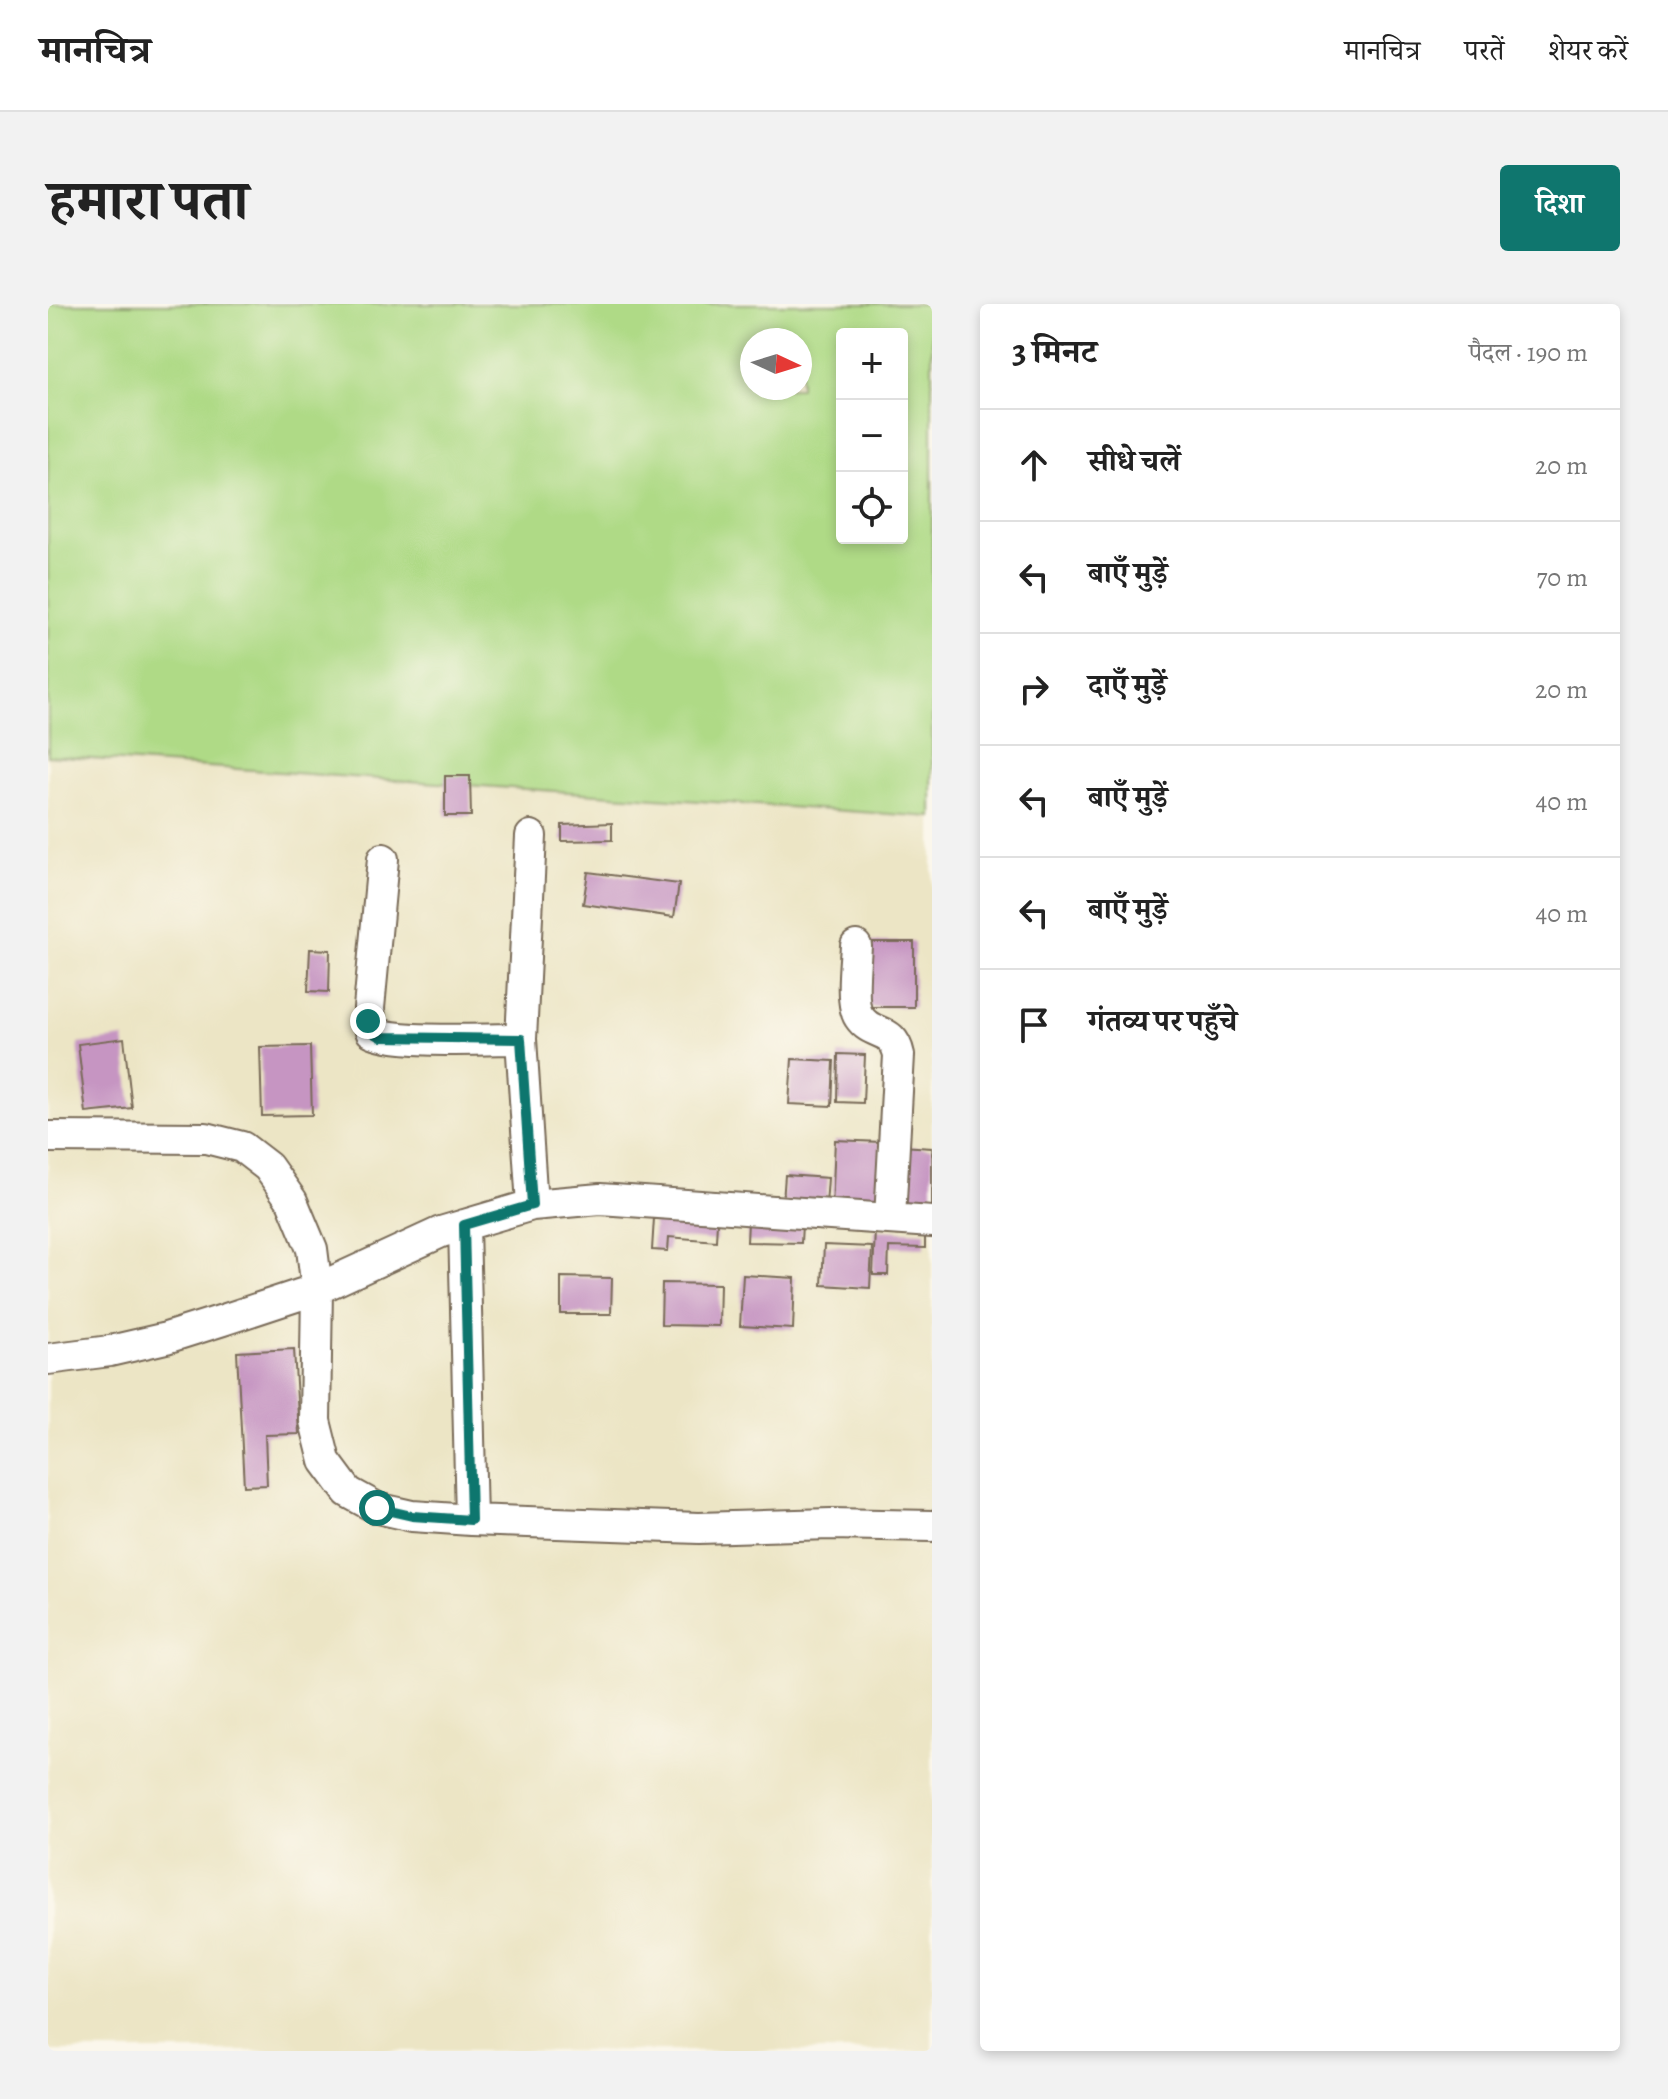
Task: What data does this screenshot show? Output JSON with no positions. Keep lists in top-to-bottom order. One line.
{"north":"right","page":{"header":"मानचित्र","nav":["मानचित्र","परतें","शेयर करें"],"title":"हमारा पता","buttons":"दिशा","heading":["3 मिनट","पैदल · 190 m"],"map_buttons":["+","−"],"list":[["सीधे चलें","20 m"],["बाएँ मुड़ें","70 m"],["दाएँ मुड़ें","20 m"],["बाएँ मुड़ें","40 m"],["बाएँ मुड़ें","40 m"],"गंतव्य पर पहुँचे"]}}
